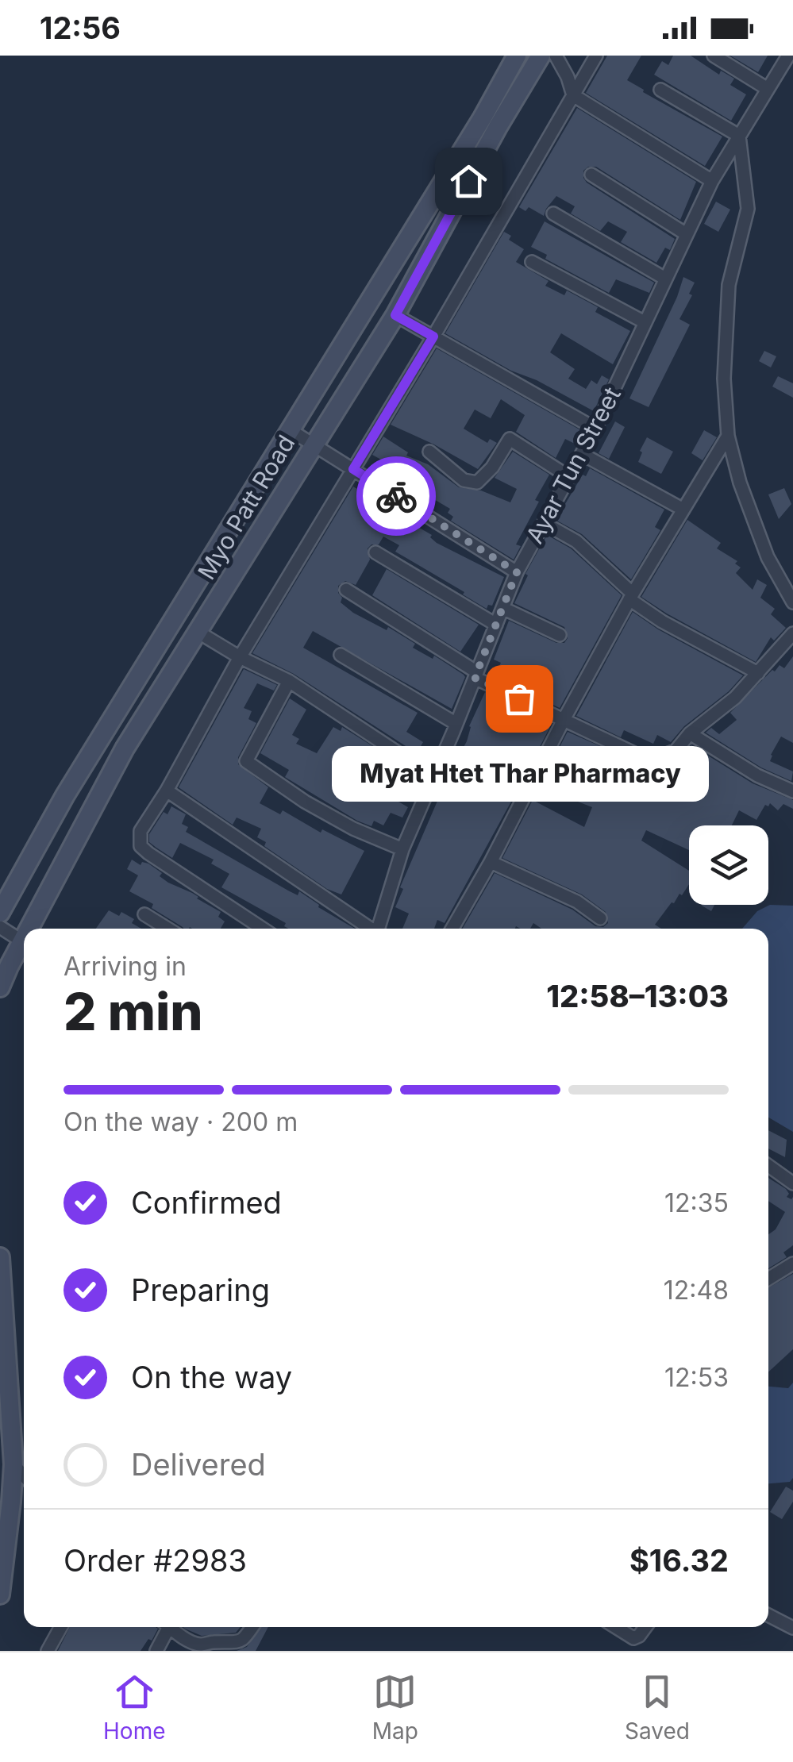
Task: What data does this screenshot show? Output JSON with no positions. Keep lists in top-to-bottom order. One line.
{"streets":{"main road":["Myo Patt Road"],"street":["Ayar Tun Street"]},"places":["Myat Htet Thar Pharmacy"],"page":{"status":"12:56","bubble":"Myat Htet Thar Pharmacy","heading":["2 min","Arriving in","12:58–13:03"],"panel":["Order #2983","$16.32"],"bar":"On the way · 200 m","list":[["Confirmed","12:35"],["Preparing","12:48"],["On the way","12:53"],"Delivered"],"tabs":["Home","Map","Saved"]}}
